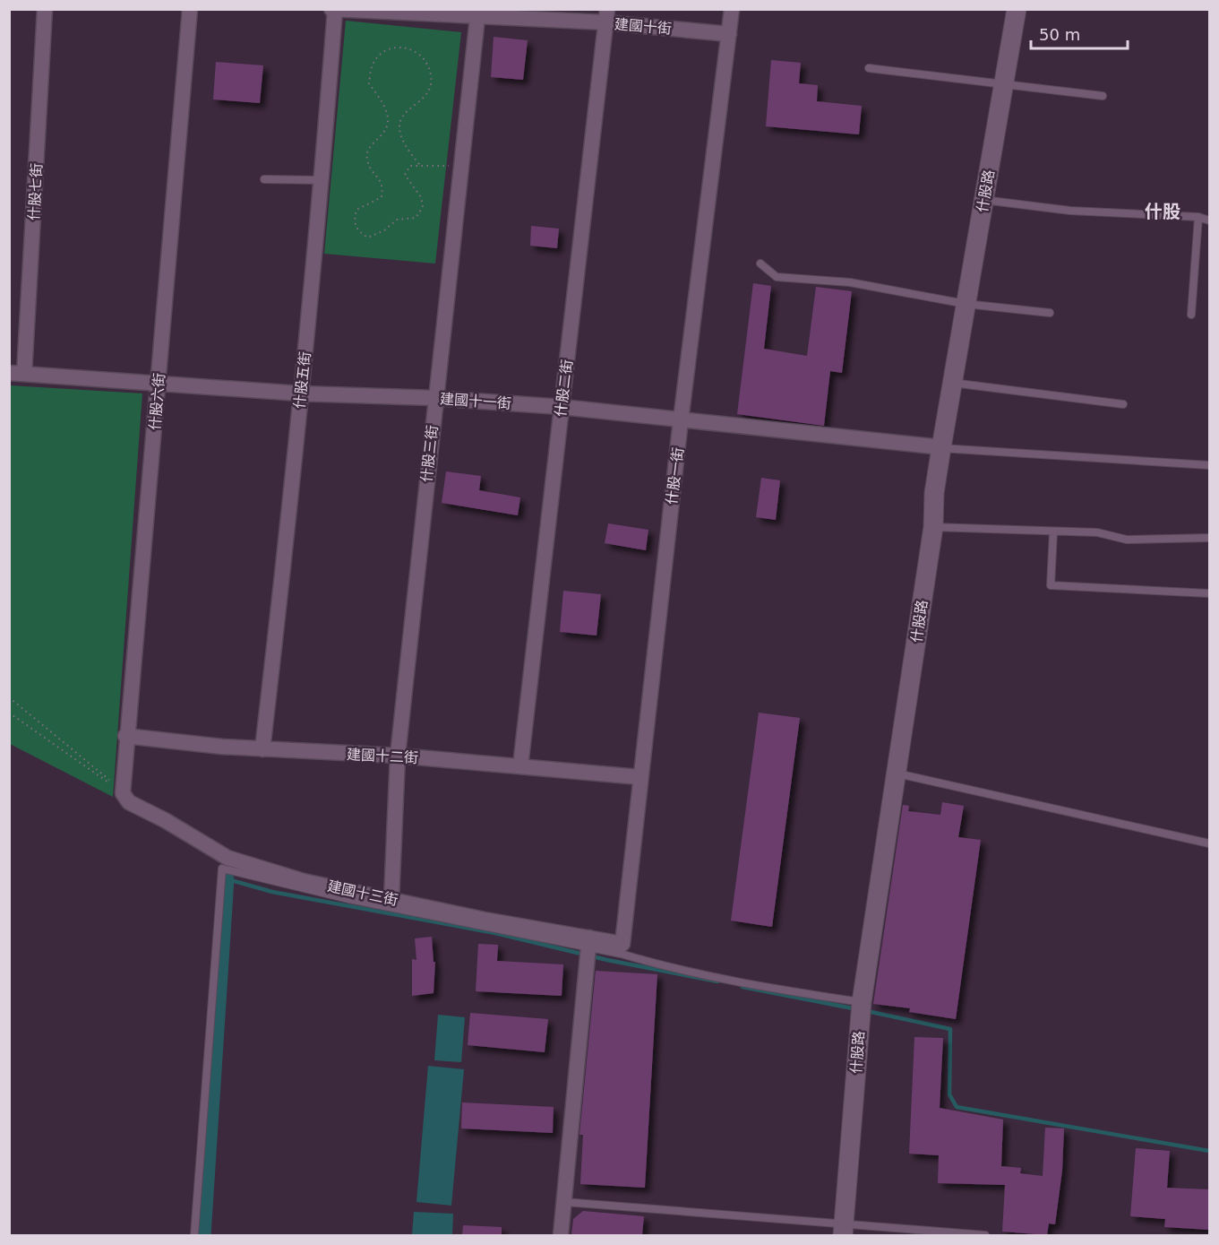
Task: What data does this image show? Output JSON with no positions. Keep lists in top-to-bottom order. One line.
{"streets":{"street":["建國十街","什股路","什股七街","什股五街","什股二街","建國十一街","什股六街","什股三街","什股一街","建國十二街","建國十三街"]},"crossings":[["建國十街","什股五街"],["建國十街","什股二街"],["建國十街","什股三街"],["建國十街","什股一街"],["什股路","建國十一街"],["什股七街","建國十一街"],["什股五街","建國十一街"],["什股五街","建國十二街"],["什股二街","建國十一街"],["什股二街","建國十二街"],["建國十一街","什股六街"],["建國十一街","什股三街"],["建國十一街","什股一街"],["什股六街","建國十二街"],["什股六街","建國十三街"],["什股三街","建國十二街"],["什股三街","建國十三街"],["什股一街","建國十二街"],["什股一街","建國十三街"]],"districts":["什股"],"scale_bar":"50 m"}
